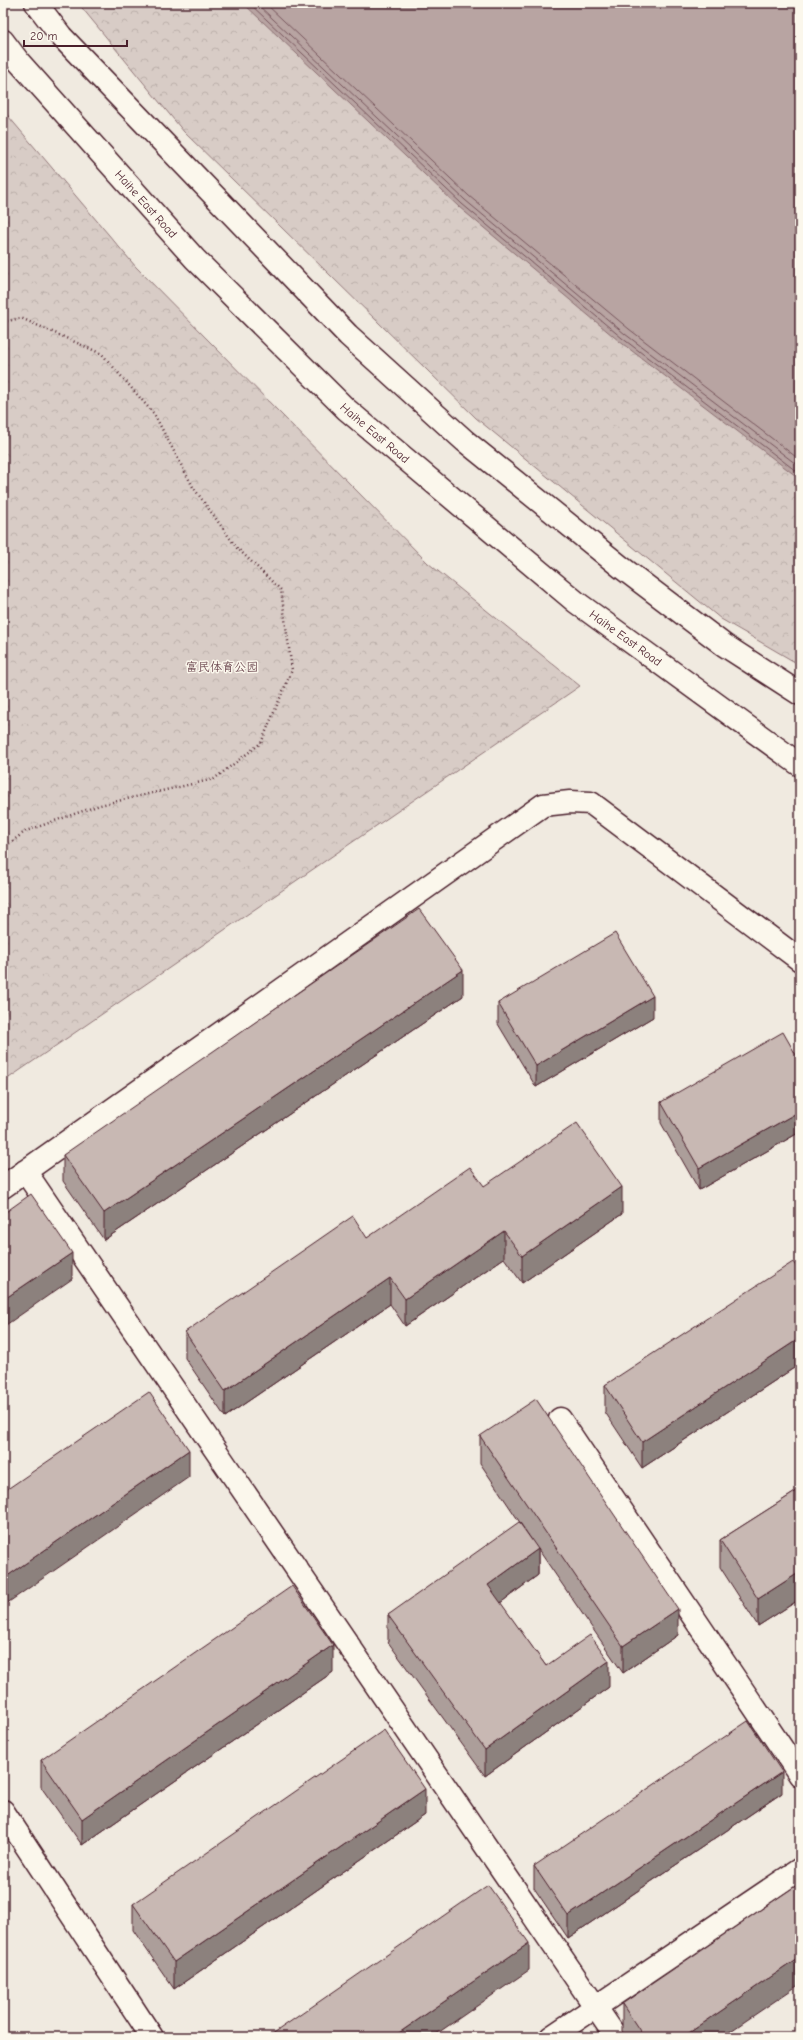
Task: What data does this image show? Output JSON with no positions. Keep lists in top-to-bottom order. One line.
{"streets":{"street":["Haihe East Road"]},"parks":["富民体育公园"],"scale_bar":"20 m"}
